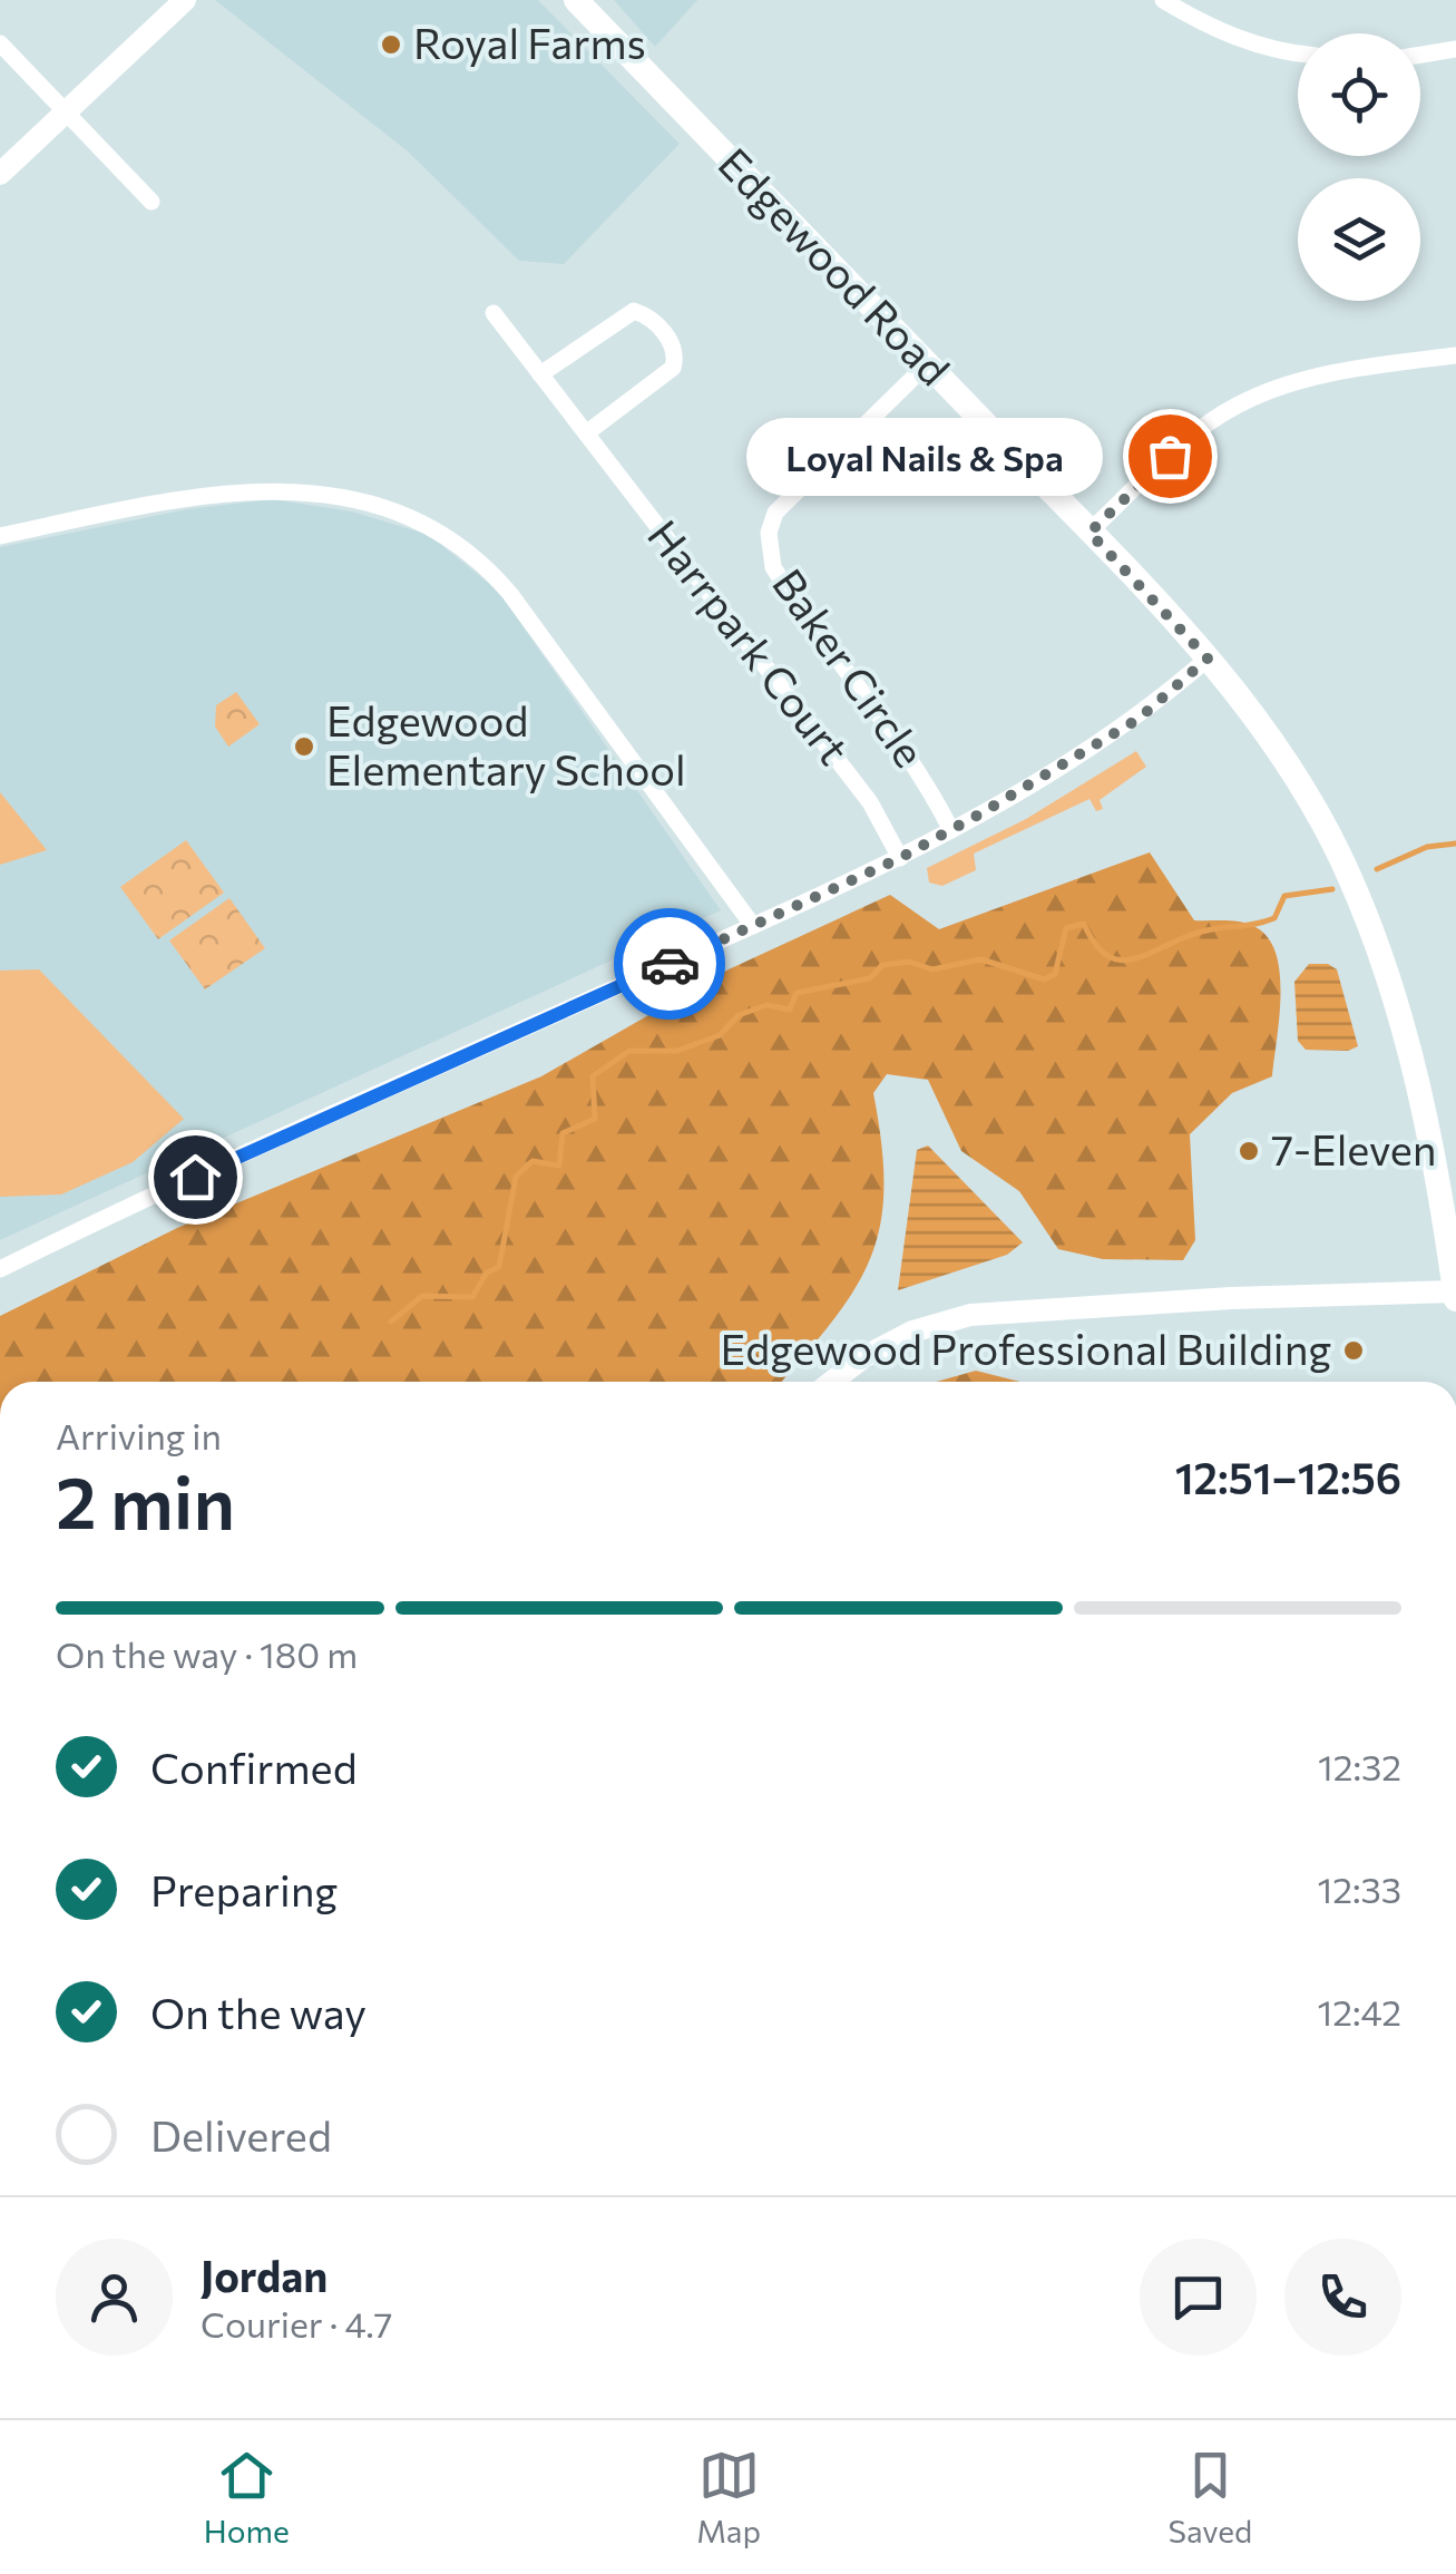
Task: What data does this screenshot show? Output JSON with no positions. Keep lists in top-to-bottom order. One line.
{"streets":{"main road":["Edgewood Road"],"street":["Harrpark Court","Baker Circle"]},"crossings":[["Edgewood Road","Baker Circle"]],"places":["Royal Farms","Loyal Nails & Spa","Edgewood Elementary School","7-Eleven","Edgewood Professional Building"],"page":{"bubble":"Loyal Nails & Spa","heading":["2 min","Arriving in","12:51–12:56"],"panel":["Jordan","Courier · 4.7"],"bar":"On the way · 180 m","list":[["Confirmed","12:32"],["Preparing","12:33"],["On the way","12:42"],"Delivered"],"tabs":["Home","Map","Saved"]}}
